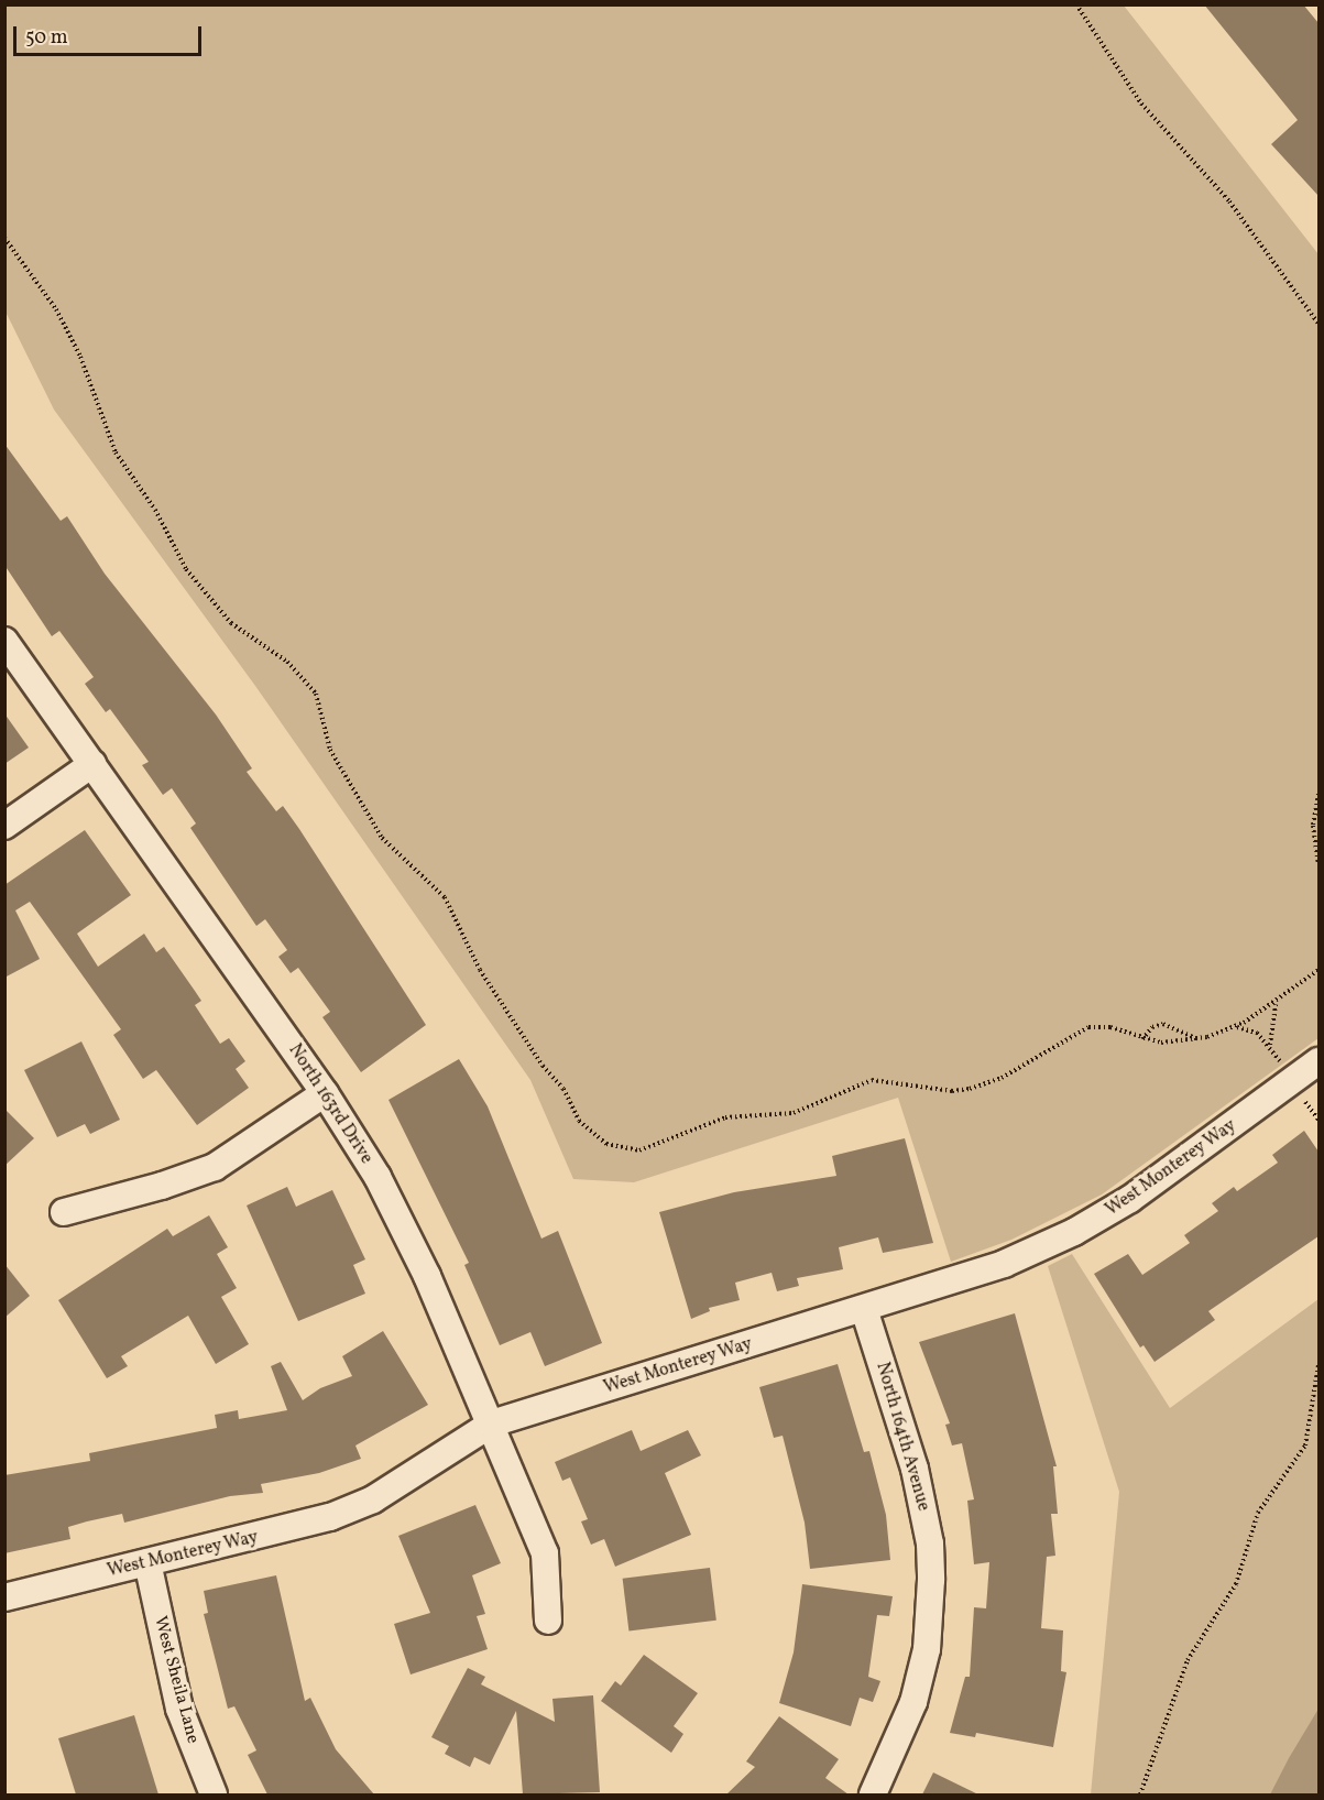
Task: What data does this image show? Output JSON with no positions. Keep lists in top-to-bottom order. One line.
{"streets":{"street":["North 163rd Drive","West Monterey Way","North 164th Avenue","West Sheila Lane"]},"crossings":[["North 163rd Drive","West Monterey Way"],["West Monterey Way","North 164th Avenue"],["West Monterey Way","West Sheila Lane"]],"scale_bar":"50 m"}
